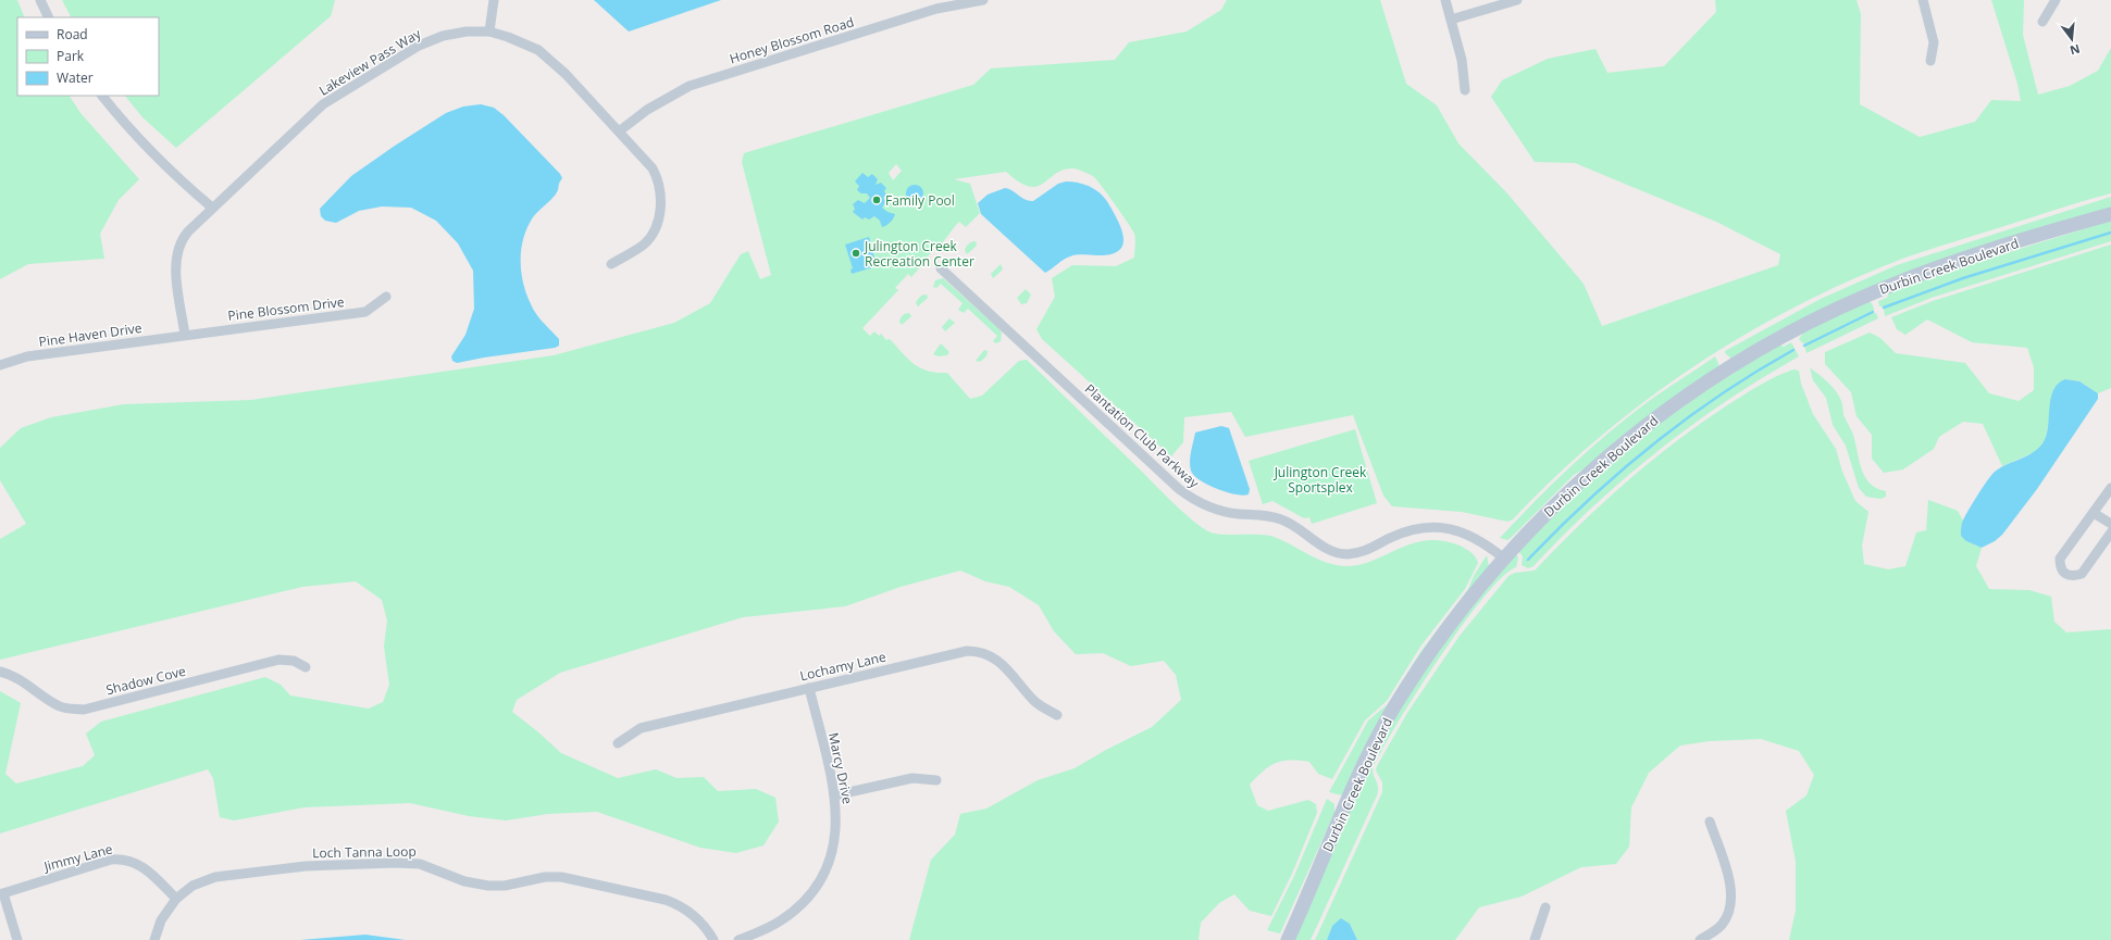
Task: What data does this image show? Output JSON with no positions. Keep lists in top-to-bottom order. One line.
{"streets":{"street":["Honey Blossom Road","Lakeview Pass Way","Durbin Creek Boulevard","Pine Blossom Drive","Pine Haven Drive","Plantation Club Parkway","Lochamy Lane","Shadow Cove","Marcy Drive","Loch Tanna Loop","Jimmy Lane"]},"crossings":[["Honey Blossom Road","Lakeview Pass Way"],["Lakeview Pass Way","Pine Blossom Drive"],["Lakeview Pass Way","Pine Haven Drive"],["Durbin Creek Boulevard","Plantation Club Parkway"],["Pine Blossom Drive","Pine Haven Drive"],["Lochamy Lane","Marcy Drive"],["Loch Tanna Loop","Jimmy Lane"]],"parks":["Julington Creek Sportsplex"],"places":["Family Pool","Julington Creek Recreation Center"],"legend":["Road","Park","Water"],"north":"bottom"}
